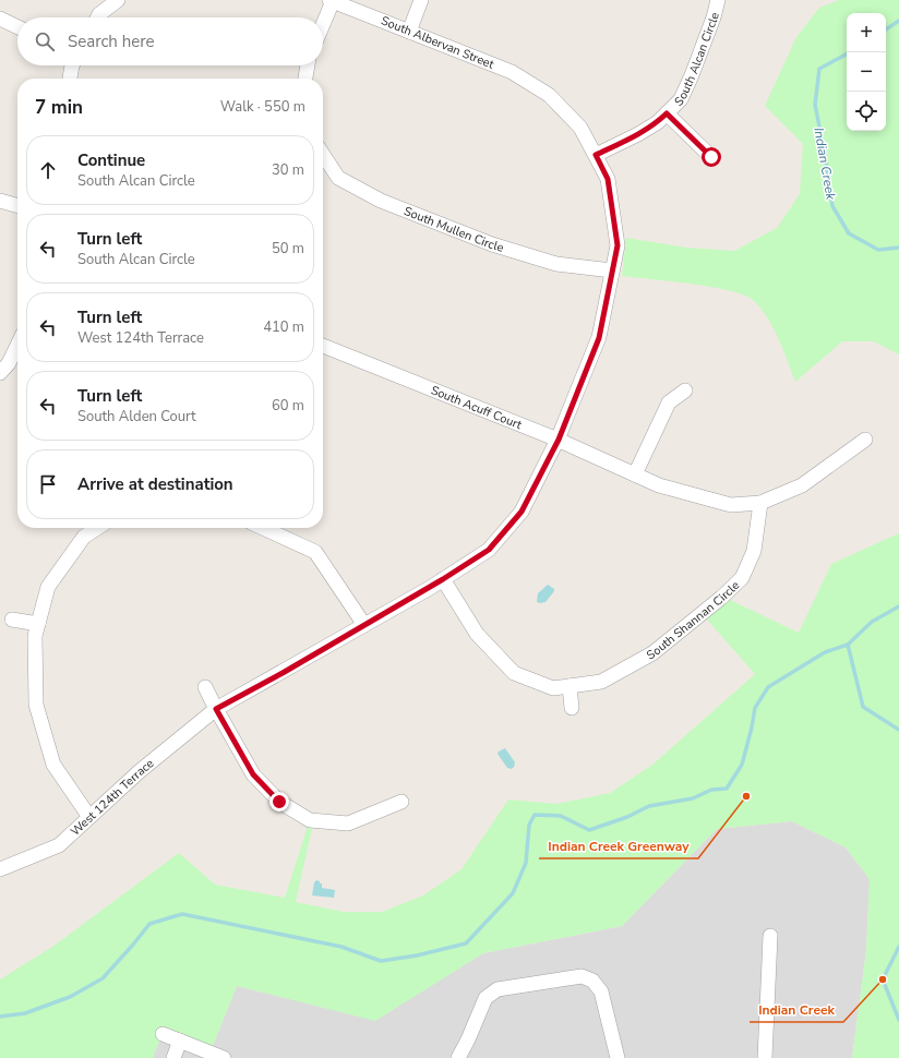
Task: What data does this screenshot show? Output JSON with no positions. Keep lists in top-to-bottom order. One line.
{"streets":{"street":["South Albervan Street","South Alcan Circle","South Mullen Circle","South Acuff Court","South Shannan Circle","West 124th Terrace"]},"crossings":[["South Albervan Street","West 124th Terrace"],["South Alcan Circle","West 124th Terrace"],["South Mullen Circle","West 124th Terrace"],["South Acuff Court","South Shannan Circle"],["South Acuff Court","West 124th Terrace"],["South Shannan Circle","West 124th Terrace"]],"water":["Indian Creek"],"places":["Indian Creek Greenway","Indian Creek"],"page":{"map_buttons":["+","−"],"search":"Search here","heading":["7 min","Walk · 550 m"],"list":[["Continue","South Alcan Circle","30 m"],["Turn left","South Alcan Circle","50 m"],["Turn left","West 124th Terrace","410 m"],["Turn left","South Alden Court","60 m"],"Arrive at destination"]}}
